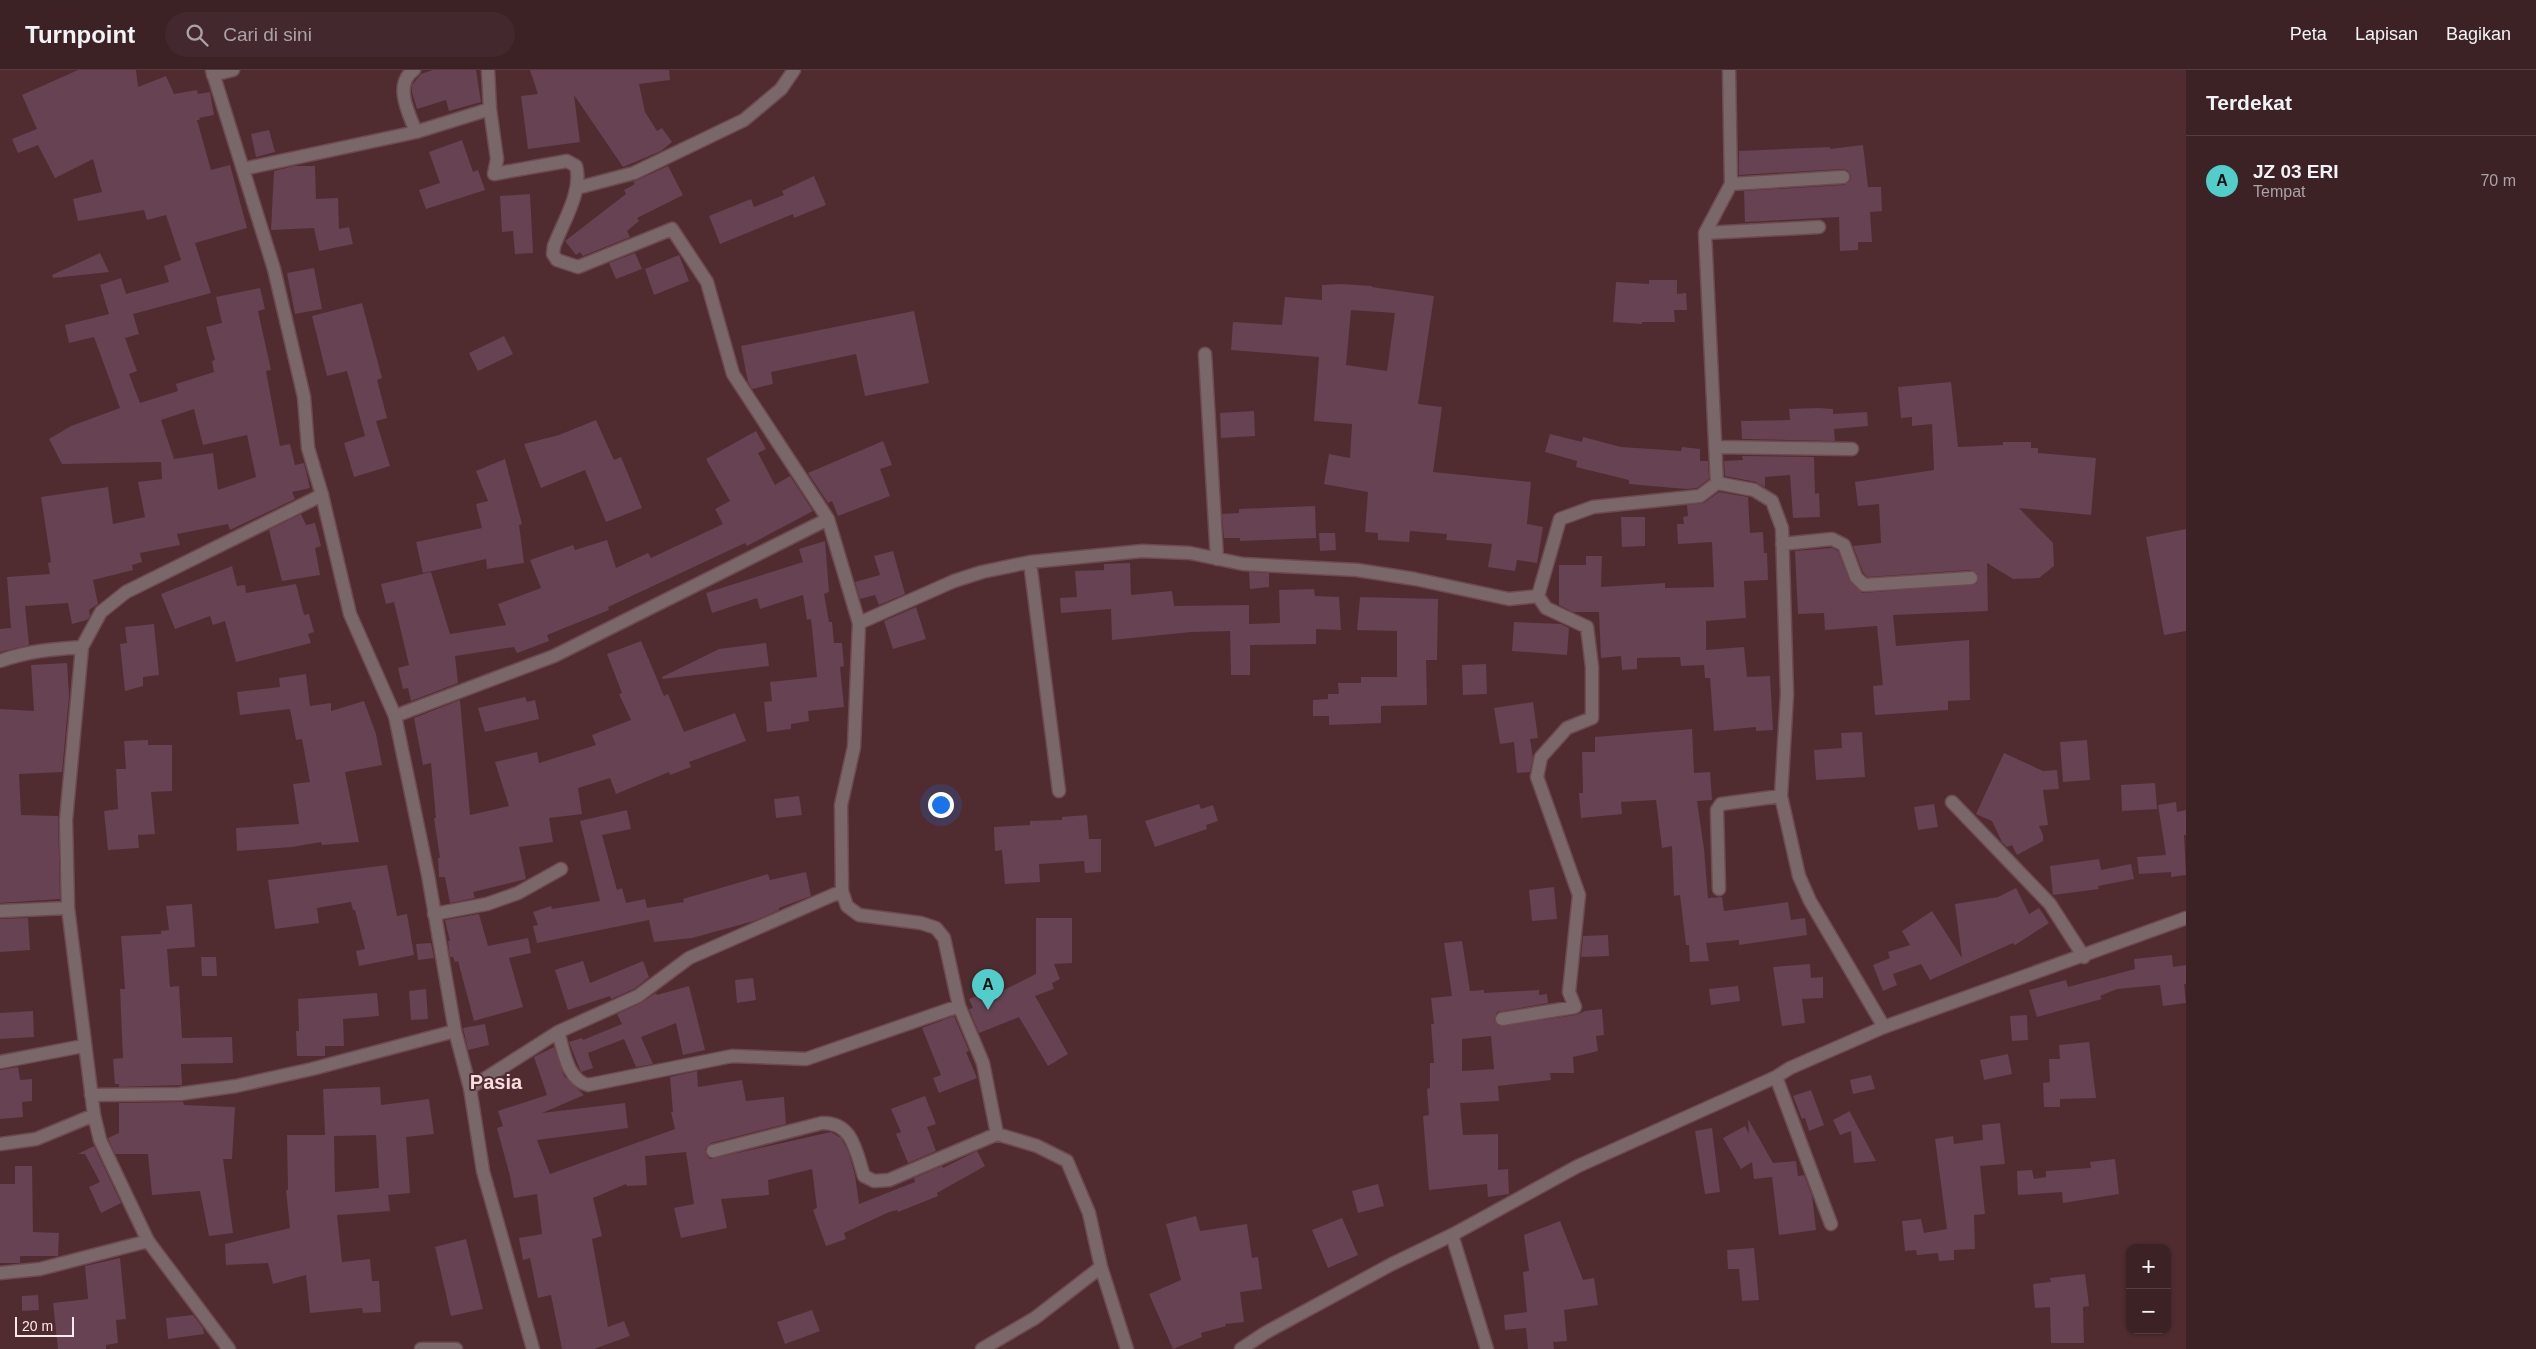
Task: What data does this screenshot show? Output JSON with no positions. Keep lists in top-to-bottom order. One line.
{"districts":["Pasia"],"scale_bar":"20 m","page":{"header":"Turnpoint","search":"Cari di sini","nav":["Peta","Lapisan","Bagikan"],"heading":"Terdekat","list":[{"mark":"A","name":"JZ 03 ERI","note":"Tempat","value":"70 m"}],"pins":"A","map_buttons":["+","−"],"scale":"20 m"}}
